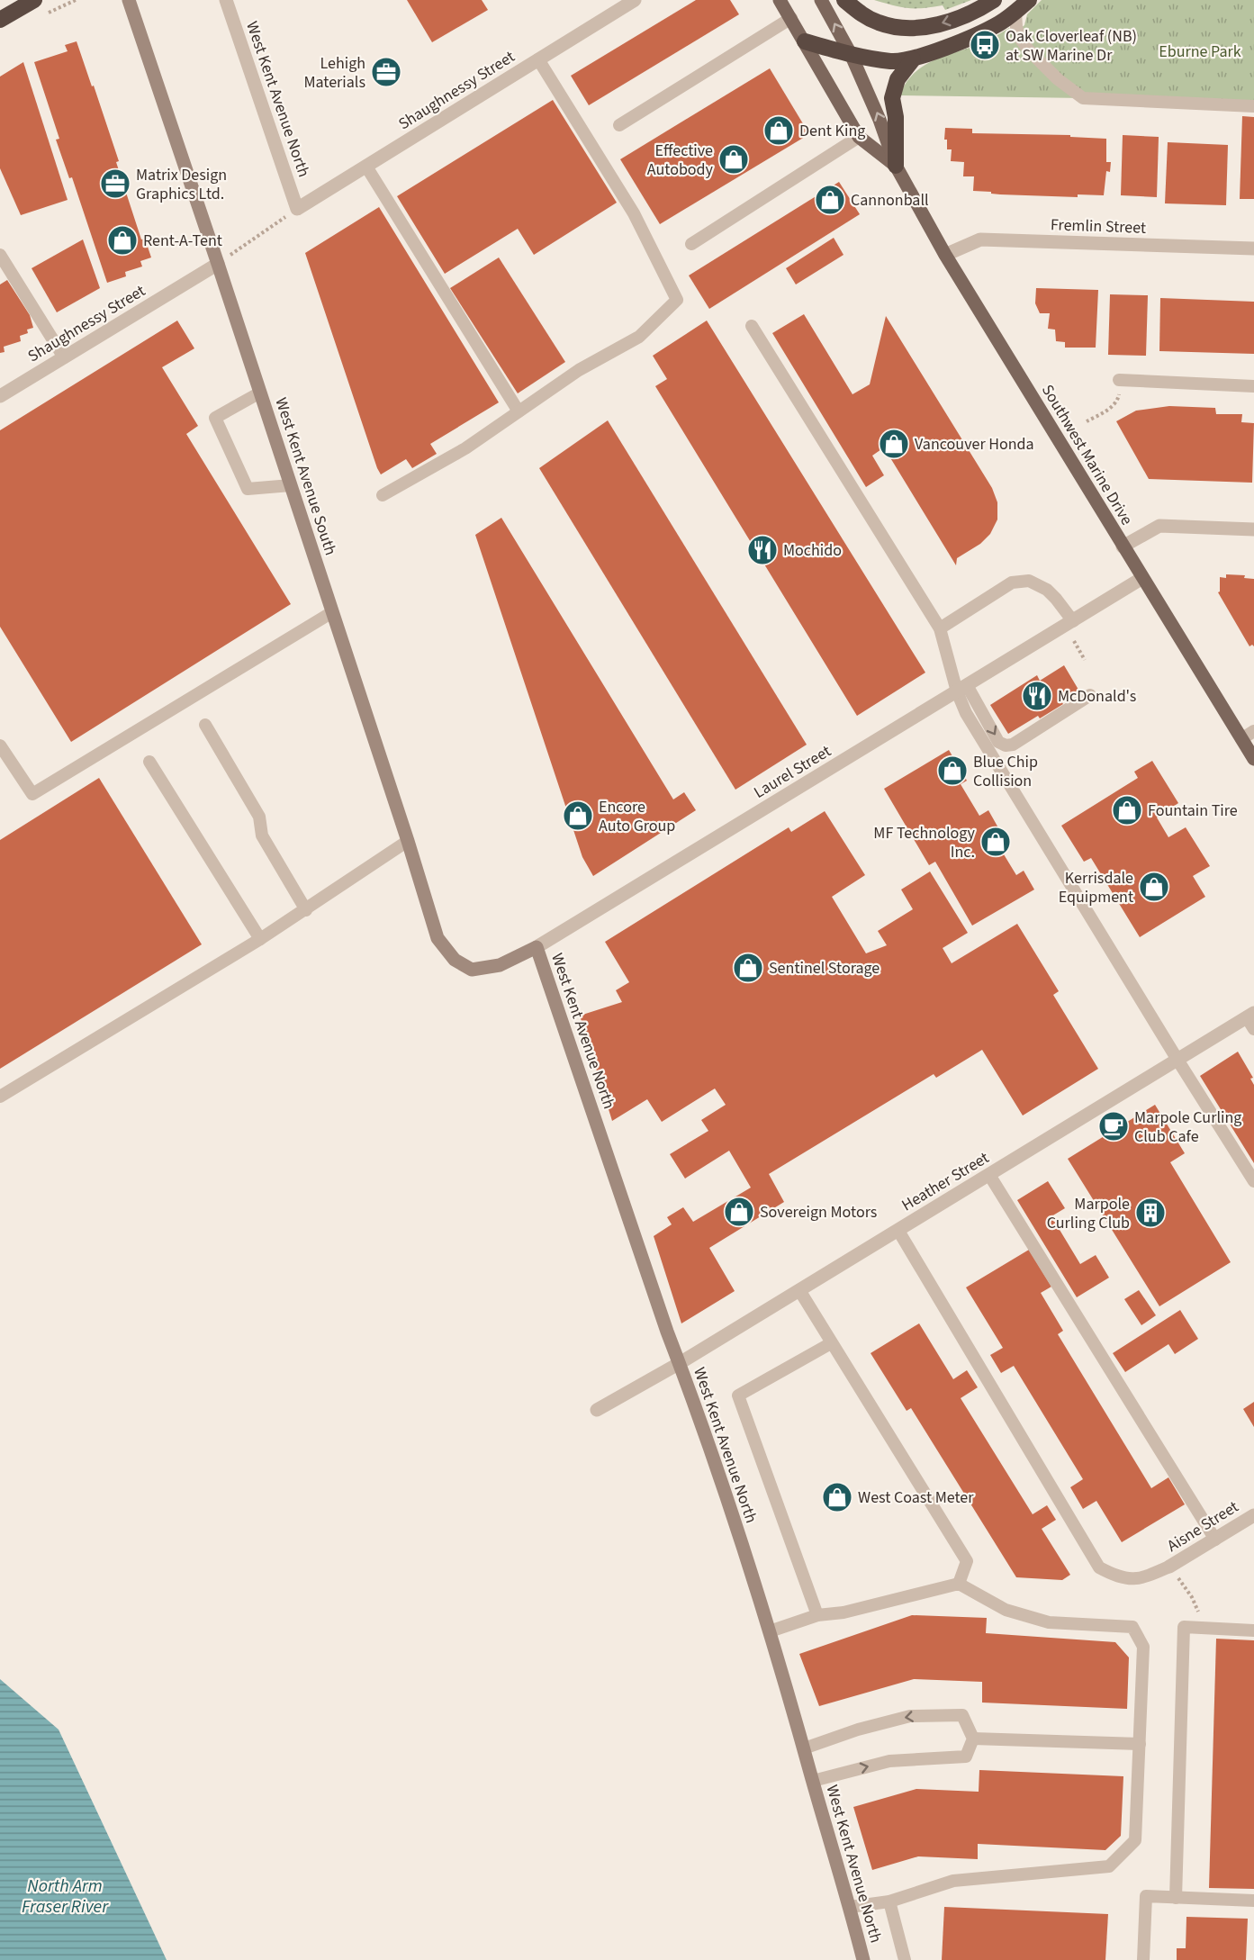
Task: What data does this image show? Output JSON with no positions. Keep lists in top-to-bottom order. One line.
{"streets":{"main road":["Southwest Marine Drive"],"street":["Shaughnessy Street","West Kent Avenue North","Fremlin Street","West Kent Avenue South","Laurel Street","Heather Street","Aisne Street"]},"crossings":[["Shaughnessy Street","West Kent Avenue North"],["Shaughnessy Street","West Kent Avenue South"],["West Kent Avenue North","Laurel Street"],["West Kent Avenue North","Heather Street"],["Fremlin Street","Southwest Marine Drive"],["Southwest Marine Drive","Laurel Street"],["West Kent Avenue South","Laurel Street"]],"water":["North Arm Fraser River"],"parks":["Eburne Park"],"places":{"bus stop":["Oak Cloverleaf (NB) at SW Marine Dr"],"office":["Lehigh Materials","Matrix Design Graphics Ltd."],"shop":["Dent King","Effective Autobody","Cannonball","Rent-A-Tent","Vancouver Honda","Blue Chip Collision","Fountain Tire","Encore Auto Group","MF Technology Inc.","Kerrisdale Equipment","Sentinel Storage","Sovereign Motors","West Coast Meter"],"restaurant":["Mochido","McDonald's"],"cafe":["Marpole Curling Club Cafe"],"building":["Marpole Curling Club"]}}
